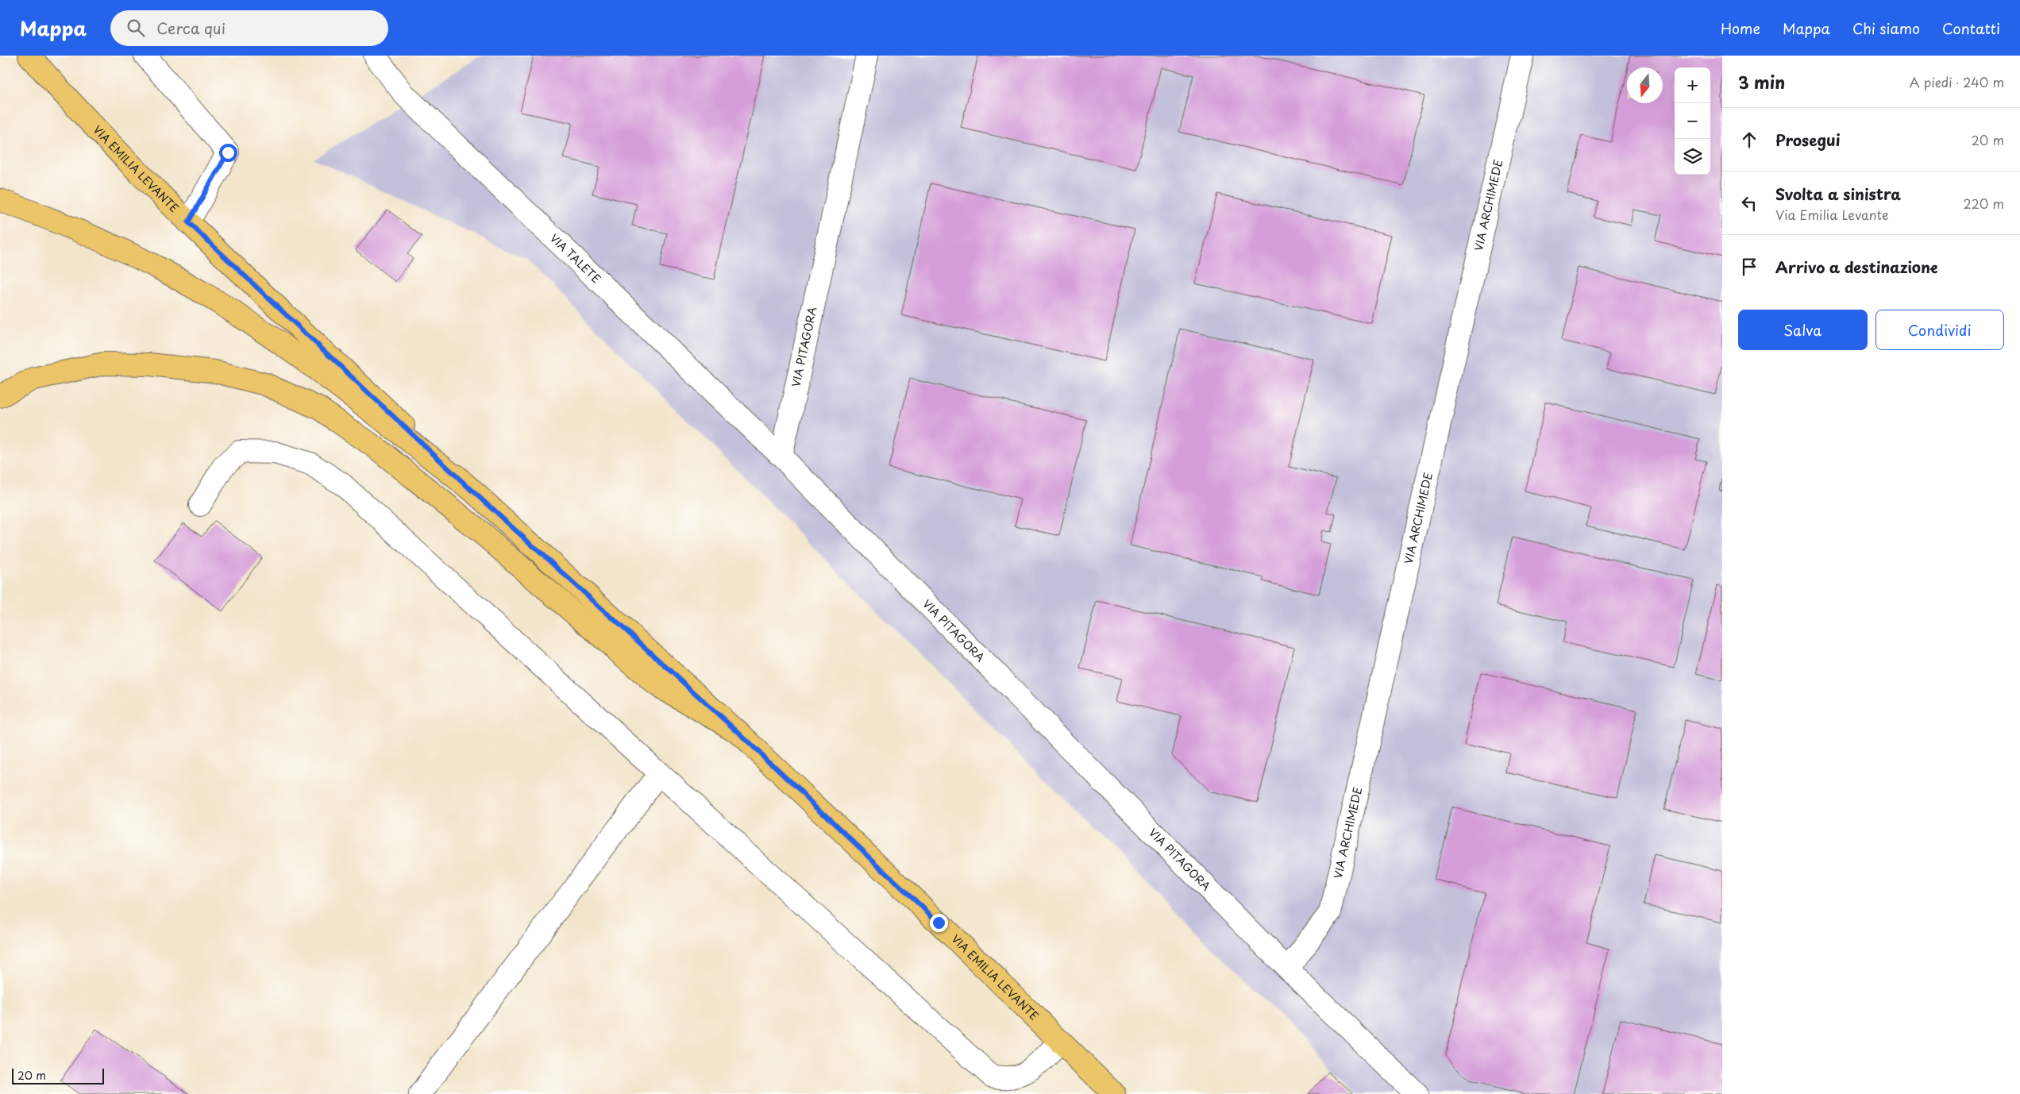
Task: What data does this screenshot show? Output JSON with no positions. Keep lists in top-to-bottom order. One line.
{"streets":{"main road":["VIA EMILIA LEVANTE"],"street":["VIA ARCHIMEDE","VIA TALETE","VIA PITAGORA"]},"crossings":[["VIA ARCHIMEDE","VIA PITAGORA"],["VIA TALETE","VIA PITAGORA"]],"scale_bar":"20 m","north":"bottom","page":{"header":"Mappa","search":"Cerca qui","nav":["Home","Mappa","Chi siamo","Contatti"],"heading":["3 min","A piedi · 240 m"],"map_buttons":["+","−"],"list":[["Prosegui","20 m"],["Svolta a sinistra","Via Emilia Levante","220 m"],"Arrivo a destinazione"],"buttons":["Salva","Condividi"],"scale":"20 m"}}
